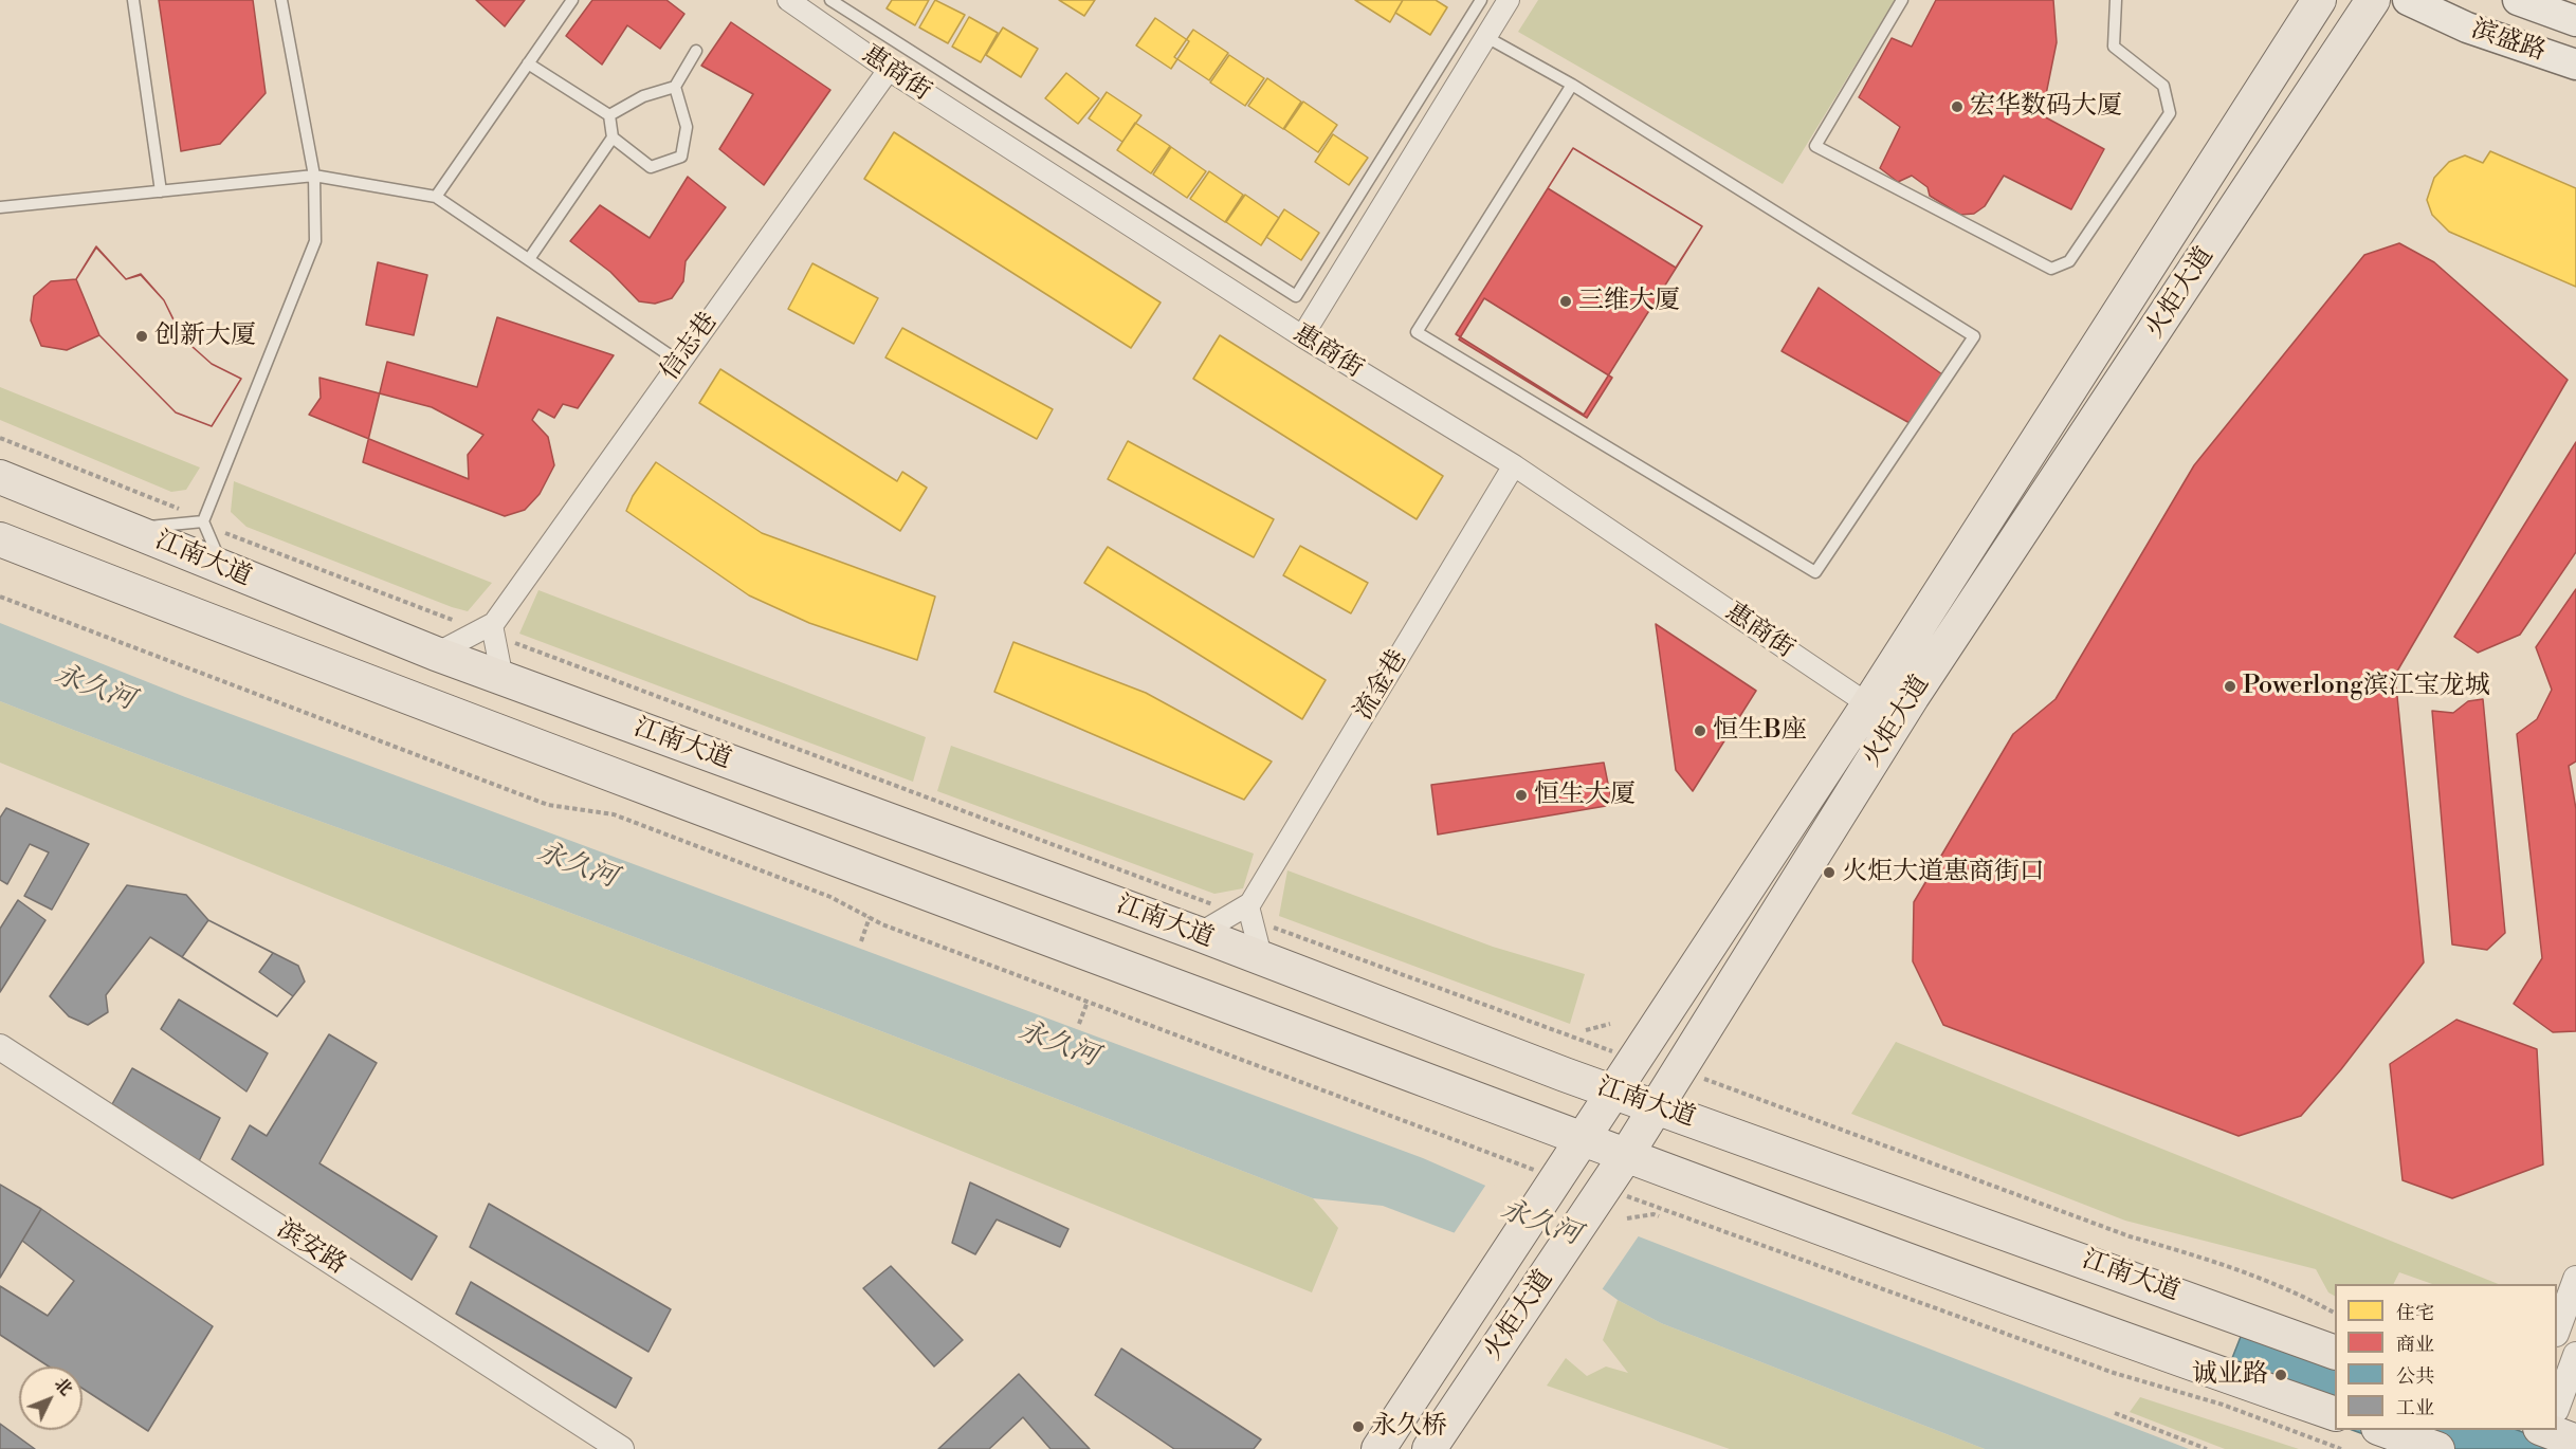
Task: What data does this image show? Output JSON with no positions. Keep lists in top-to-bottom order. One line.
{"streets":{"main road":["滨盛路","火炬大道","江南大道"],"street":["惠商街","信志巷","流金巷","滨安路"]},"crossings":[["惠商街","火炬大道"],["惠商街","信志巷"],["惠商街","流金巷"],["火炬大道","江南大道"],["信志巷","江南大道"],["江南大道","流金巷"]],"water":["永久河"],"places":["宏华数码大厦","三维大厦","创新大厦","Powerlong滨江宝龙城","恒生B座","恒生大厦","火炬大道惠商街口","诚业路","永久桥"],"legend":["住宅","商业","公共","工业"],"north":"top right"}
